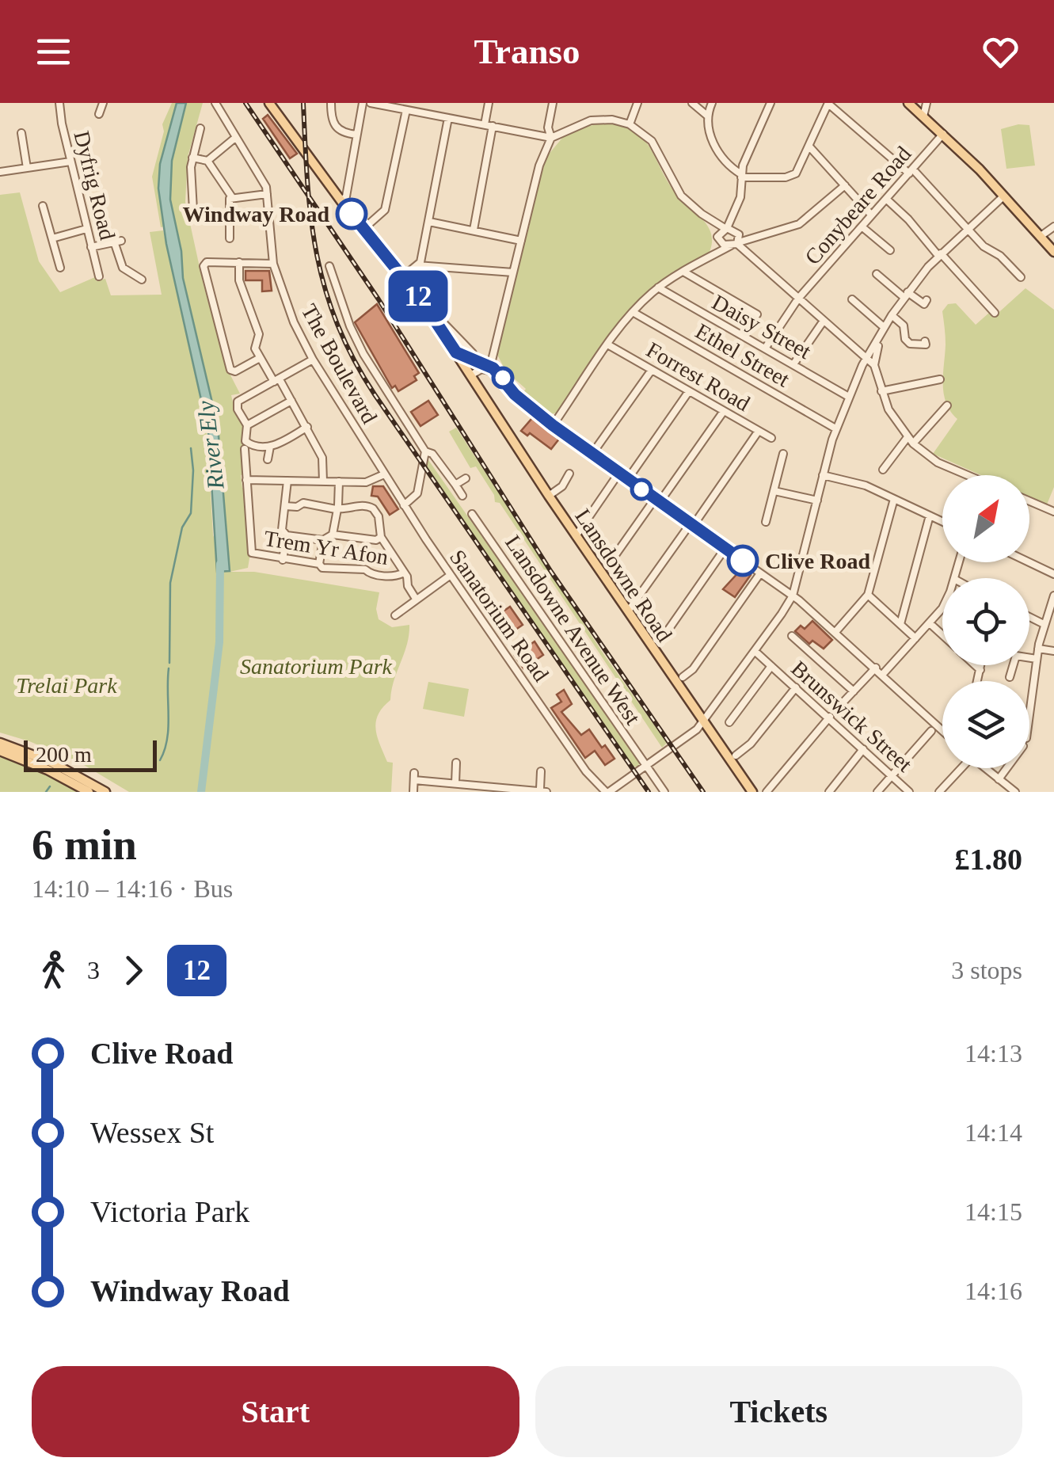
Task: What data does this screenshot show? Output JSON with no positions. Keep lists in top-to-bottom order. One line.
{"streets":{"main road":["Lansdowne Road"],"street":["Dyfrig Road","Conybeare Road","Daisy Street","Ethel Street","The Boulevard","Forrest Road","Trem Yr Afon","Sanatorium Road","Lansdowne Avenue West","Brunswick Street"]},"crossings":[["Conybeare Road","Daisy Street"],["The Boulevard","Sanatorium Road"],["Lansdowne Road","Sanatorium Road"],["Sanatorium Road","Lansdowne Avenue West"],["Sanatorium Road","Brunswick Street"]],"water":["River Ely"],"parks":["Sanatorium Park","Trelai Park"],"places":["Windway Road","Clive Road"],"lines":["bus line 12"],"scale_bar":"200 m","north":"top right","page":{"header":"Transo","on_map":"12","scale":"200 m","heading":["6 min","14:10 – 14:16 · Bus","£1.80"],"legs":["3","12","3 stops"],"list":[{"name":"Clive Road","value":"14:13"},{"name":"Wessex St","value":"14:14"},{"name":"Victoria Park","value":"14:15"},{"name":"Windway Road","value":"14:16"}],"buttons":["Start","Tickets"]}}
